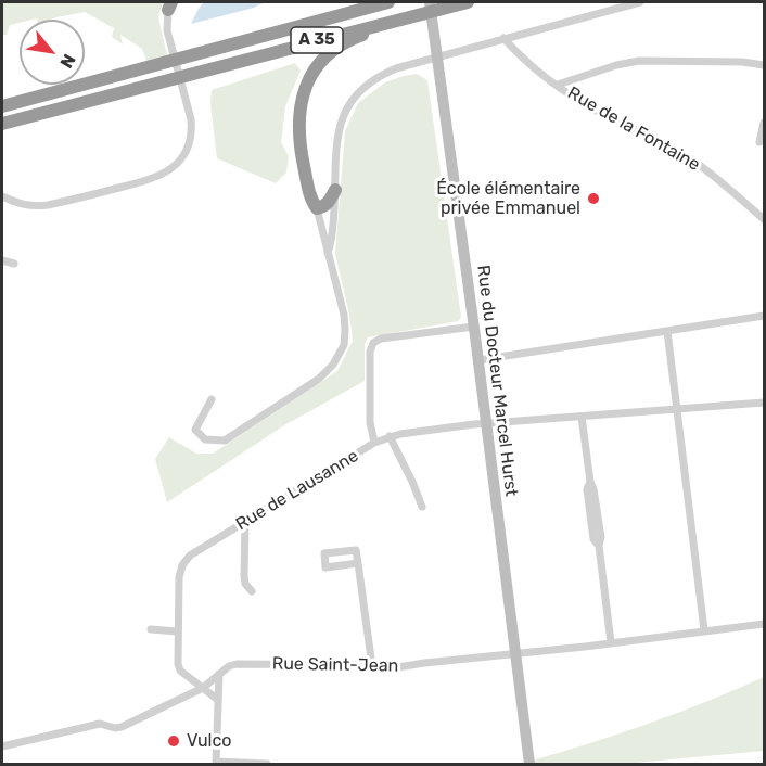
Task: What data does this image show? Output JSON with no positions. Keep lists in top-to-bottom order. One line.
{"streets":{"highway":["A 35"],"street":["Rue de la Fontaine","Rue du Docteur Marcel Hurst","Rue de Lausanne","Rue Saint-Jean"]},"crossings":[["Rue du Docteur Marcel Hurst","Rue de Lausanne"],["Rue du Docteur Marcel Hurst","Rue Saint-Jean"],["Rue de Lausanne","Rue Saint-Jean"]],"places":["École élémentaire privée Emmanuel","Vulco"],"north":"bottom right"}
